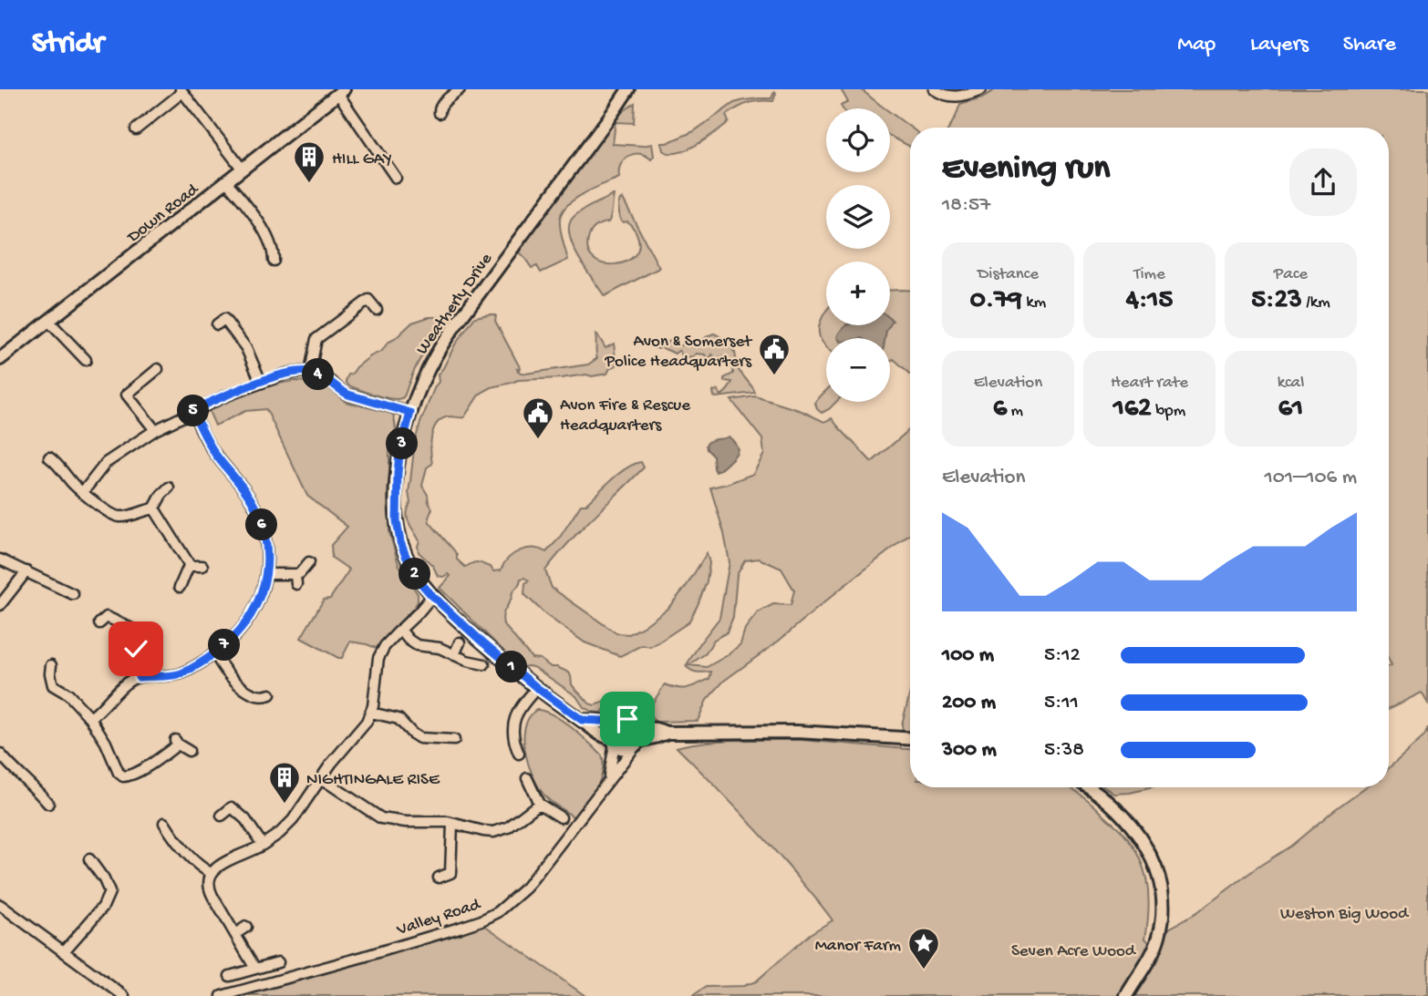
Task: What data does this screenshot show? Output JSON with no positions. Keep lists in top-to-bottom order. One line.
{"streets":{"street":["Down Road","Weatherly Drive","Valley Road"]},"crossings":[["Weatherly Drive","Valley Road"]],"parks":["Weston Big Wood","Seven Acre Wood"],"places":{"building":["HILL GAY","NIGHTINGALE RISE"],"public building":["Avon & Somerset Police Headquarters","Avon Fire & Rescue Headquarters"],"place":["Manor Farm"]},"page":{"header":"Stridr","nav":["Map","Layers","Share"],"map_buttons":["+","−"],"heading":["Evening run","18:57"],"stats":[["Distance","0.79 km"],["Time","4:15"],["Pace","5:23 /km"],["Elevation","6 m"],["Heart rate","162 bpm"],["kcal","61"]],"pins":["4","5","3","6","2","7","1"],"chart":["Elevation","101–106 m"],"list":[{"name":"100 m","note":"5:12"},{"name":"200 m","note":"5:11"},{"name":"300 m","note":"5:38"}]}}
